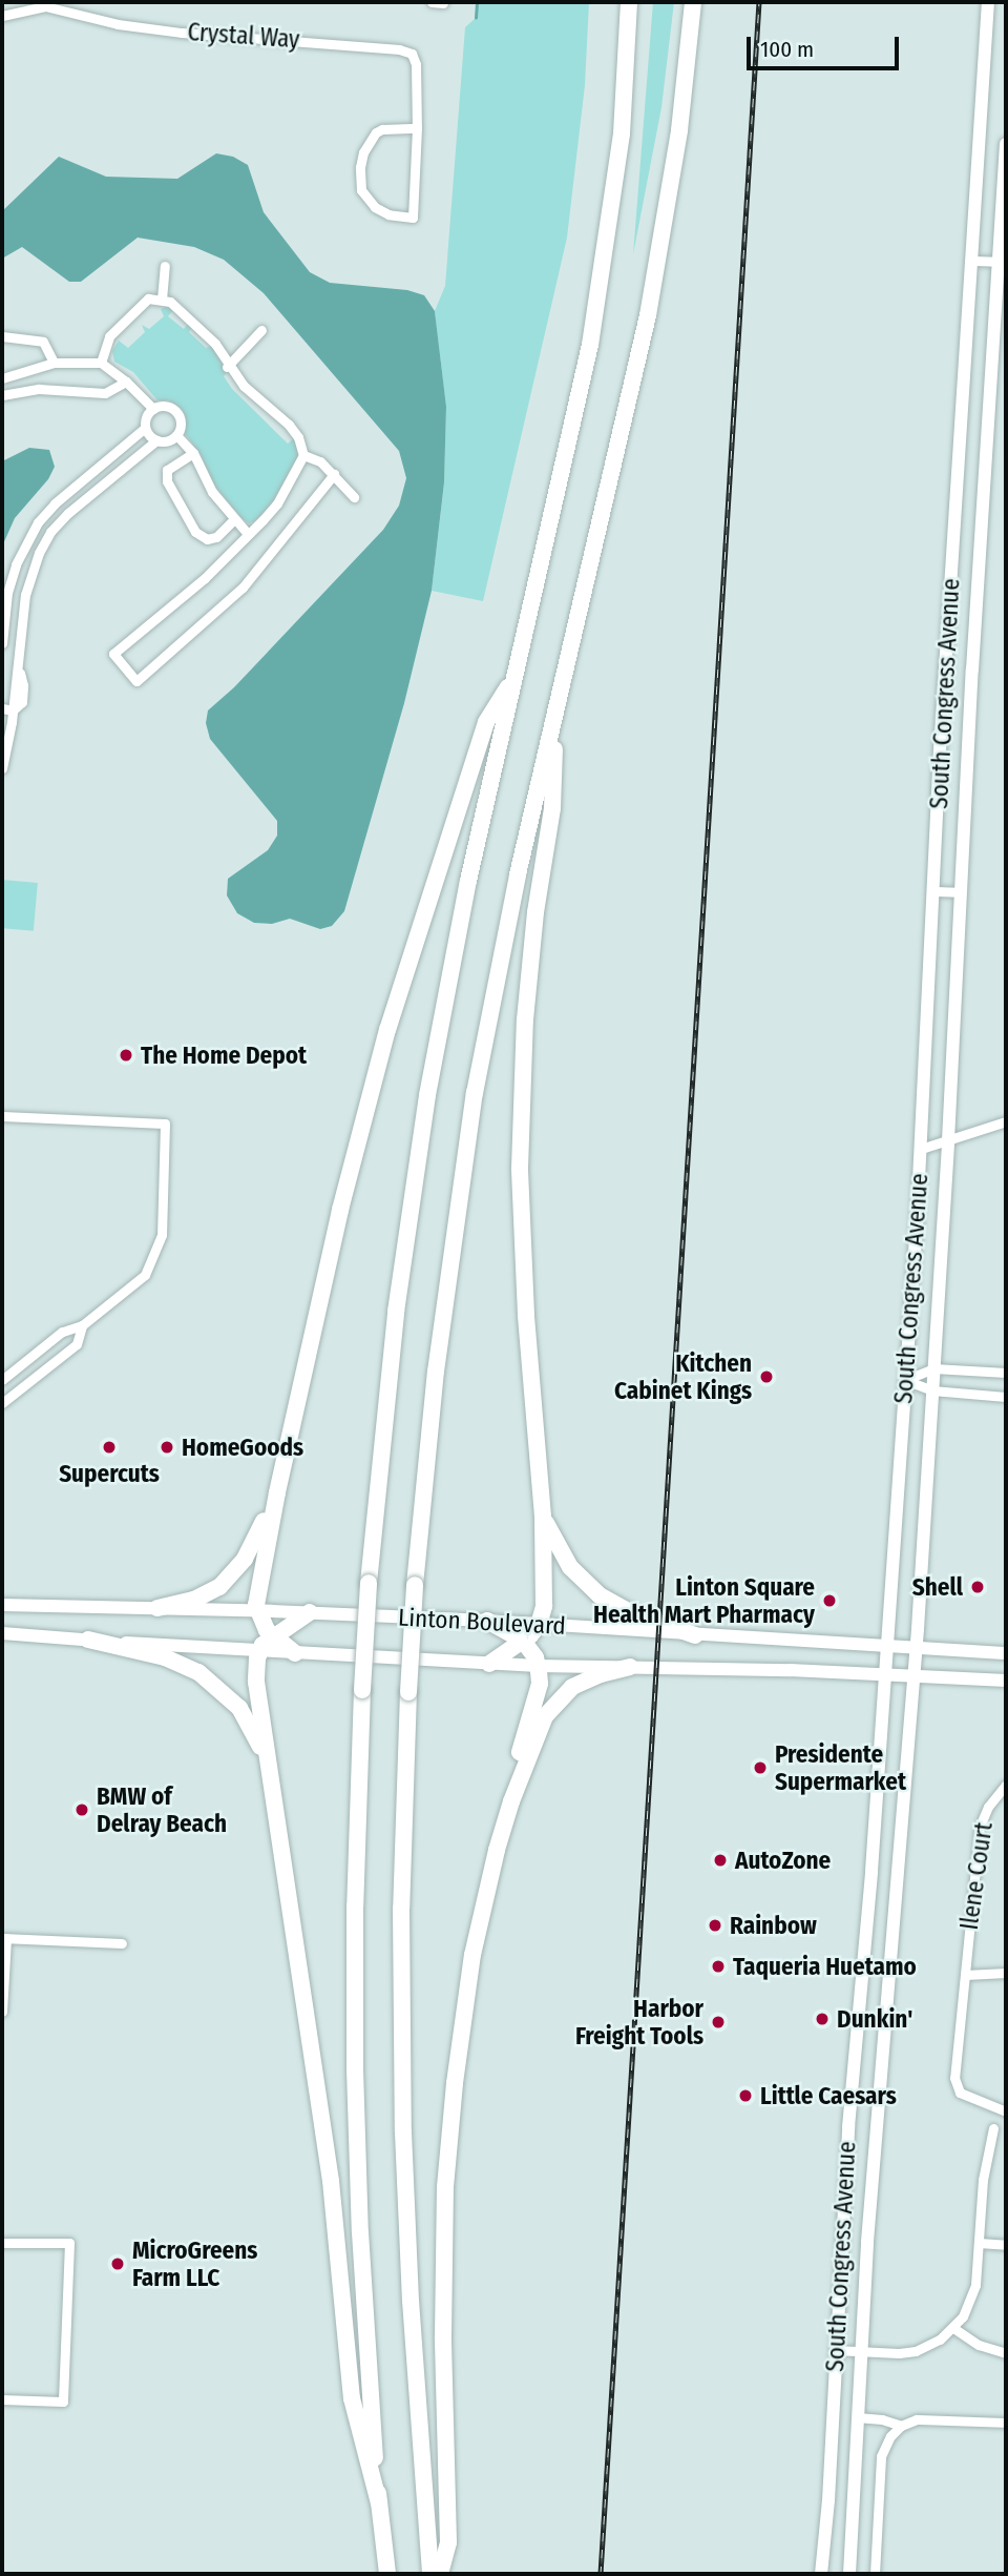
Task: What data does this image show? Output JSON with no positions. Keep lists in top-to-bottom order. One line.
{"streets":{"main road":["South Congress Avenue","Linton Boulevard"],"street":["Crystal Way","Ilene Court"]},"crossings":[["South Congress Avenue","Linton Boulevard"]],"places":["The Home Depot","Kitchen Cabinet Kings","Supercuts","HomeGoods","Shell","Linton Square Health Mart Pharmacy","Presidente Supermarket","BMW of Delray Beach","AutoZone","Rainbow","Taqueria Huetamo","Dunkin'","Harbor Freight Tools","Little Caesars","MicroGreens Farm LLC"],"scale_bar":"100 m"}
